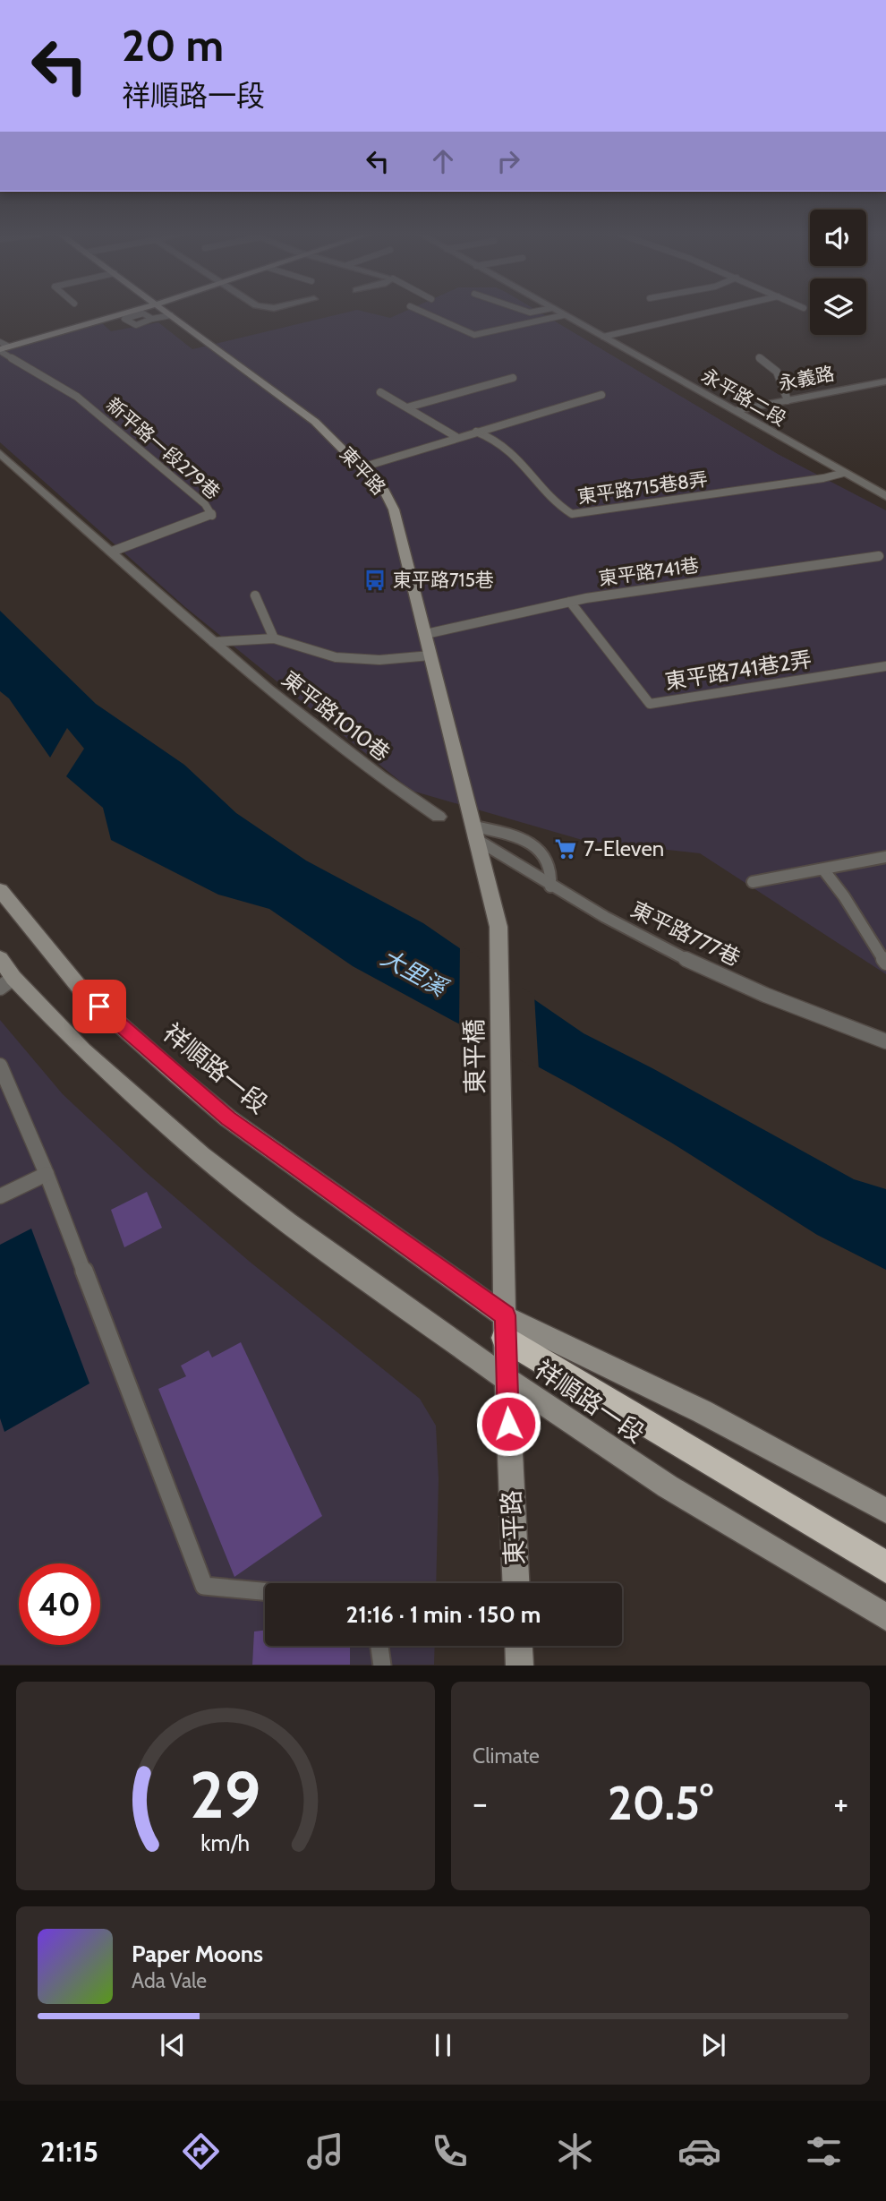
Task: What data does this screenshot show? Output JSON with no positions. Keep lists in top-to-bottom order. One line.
{"streets":{"street":["永義路","永平路二段","東平路","東平路1010巷","東平橋","祥順路一段"],"lane":["新平路一段279巷","東平路715巷8弄","東平路741巷","東平路741巷2弄","東平路777巷"]},"crossings":[["永義路","永平路二段"],["永平路二段","東平路715巷8弄"],["新平路一段279巷","東平路1010巷"],["東平路","東平路741巷"],["東平路","東平路1010巷"],["東平路","東平路777巷"],["東平路","東平橋"],["東平路","祥順路一段"],["東平路741巷","東平路741巷2弄"],["東平路777巷","東平橋"]],"water":["大里溪"],"places":{"bus stop":["東平路715巷"],"supermarket":["7-Eleven"]},"page":{"turn":["20 m","祥順路一段"],"limit":"40","trip":"21:16 · 1 min · 150 m","tile":"Climate","heat":["−","20.5°","+"],"song":["Paper Moons","Ada Vale"],"tabs":"21:15","gauge":["29","km/h"]}}
